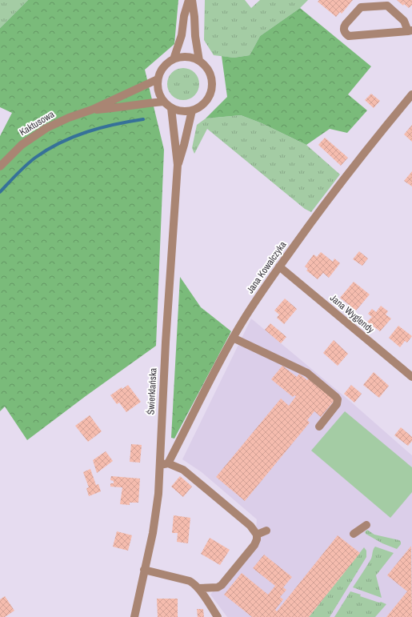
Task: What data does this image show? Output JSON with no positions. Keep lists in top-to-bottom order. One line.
{"streets":{"street":["Kaktusowa","Jana Kowalczyka","Jana Wyglendy","Świerklańska"]},"crossings":[["Kaktusowa","Świerklańska"],["Jana Kowalczyka","Jana Wyglendy"],["Jana Kowalczyka","Świerklańska"]]}
